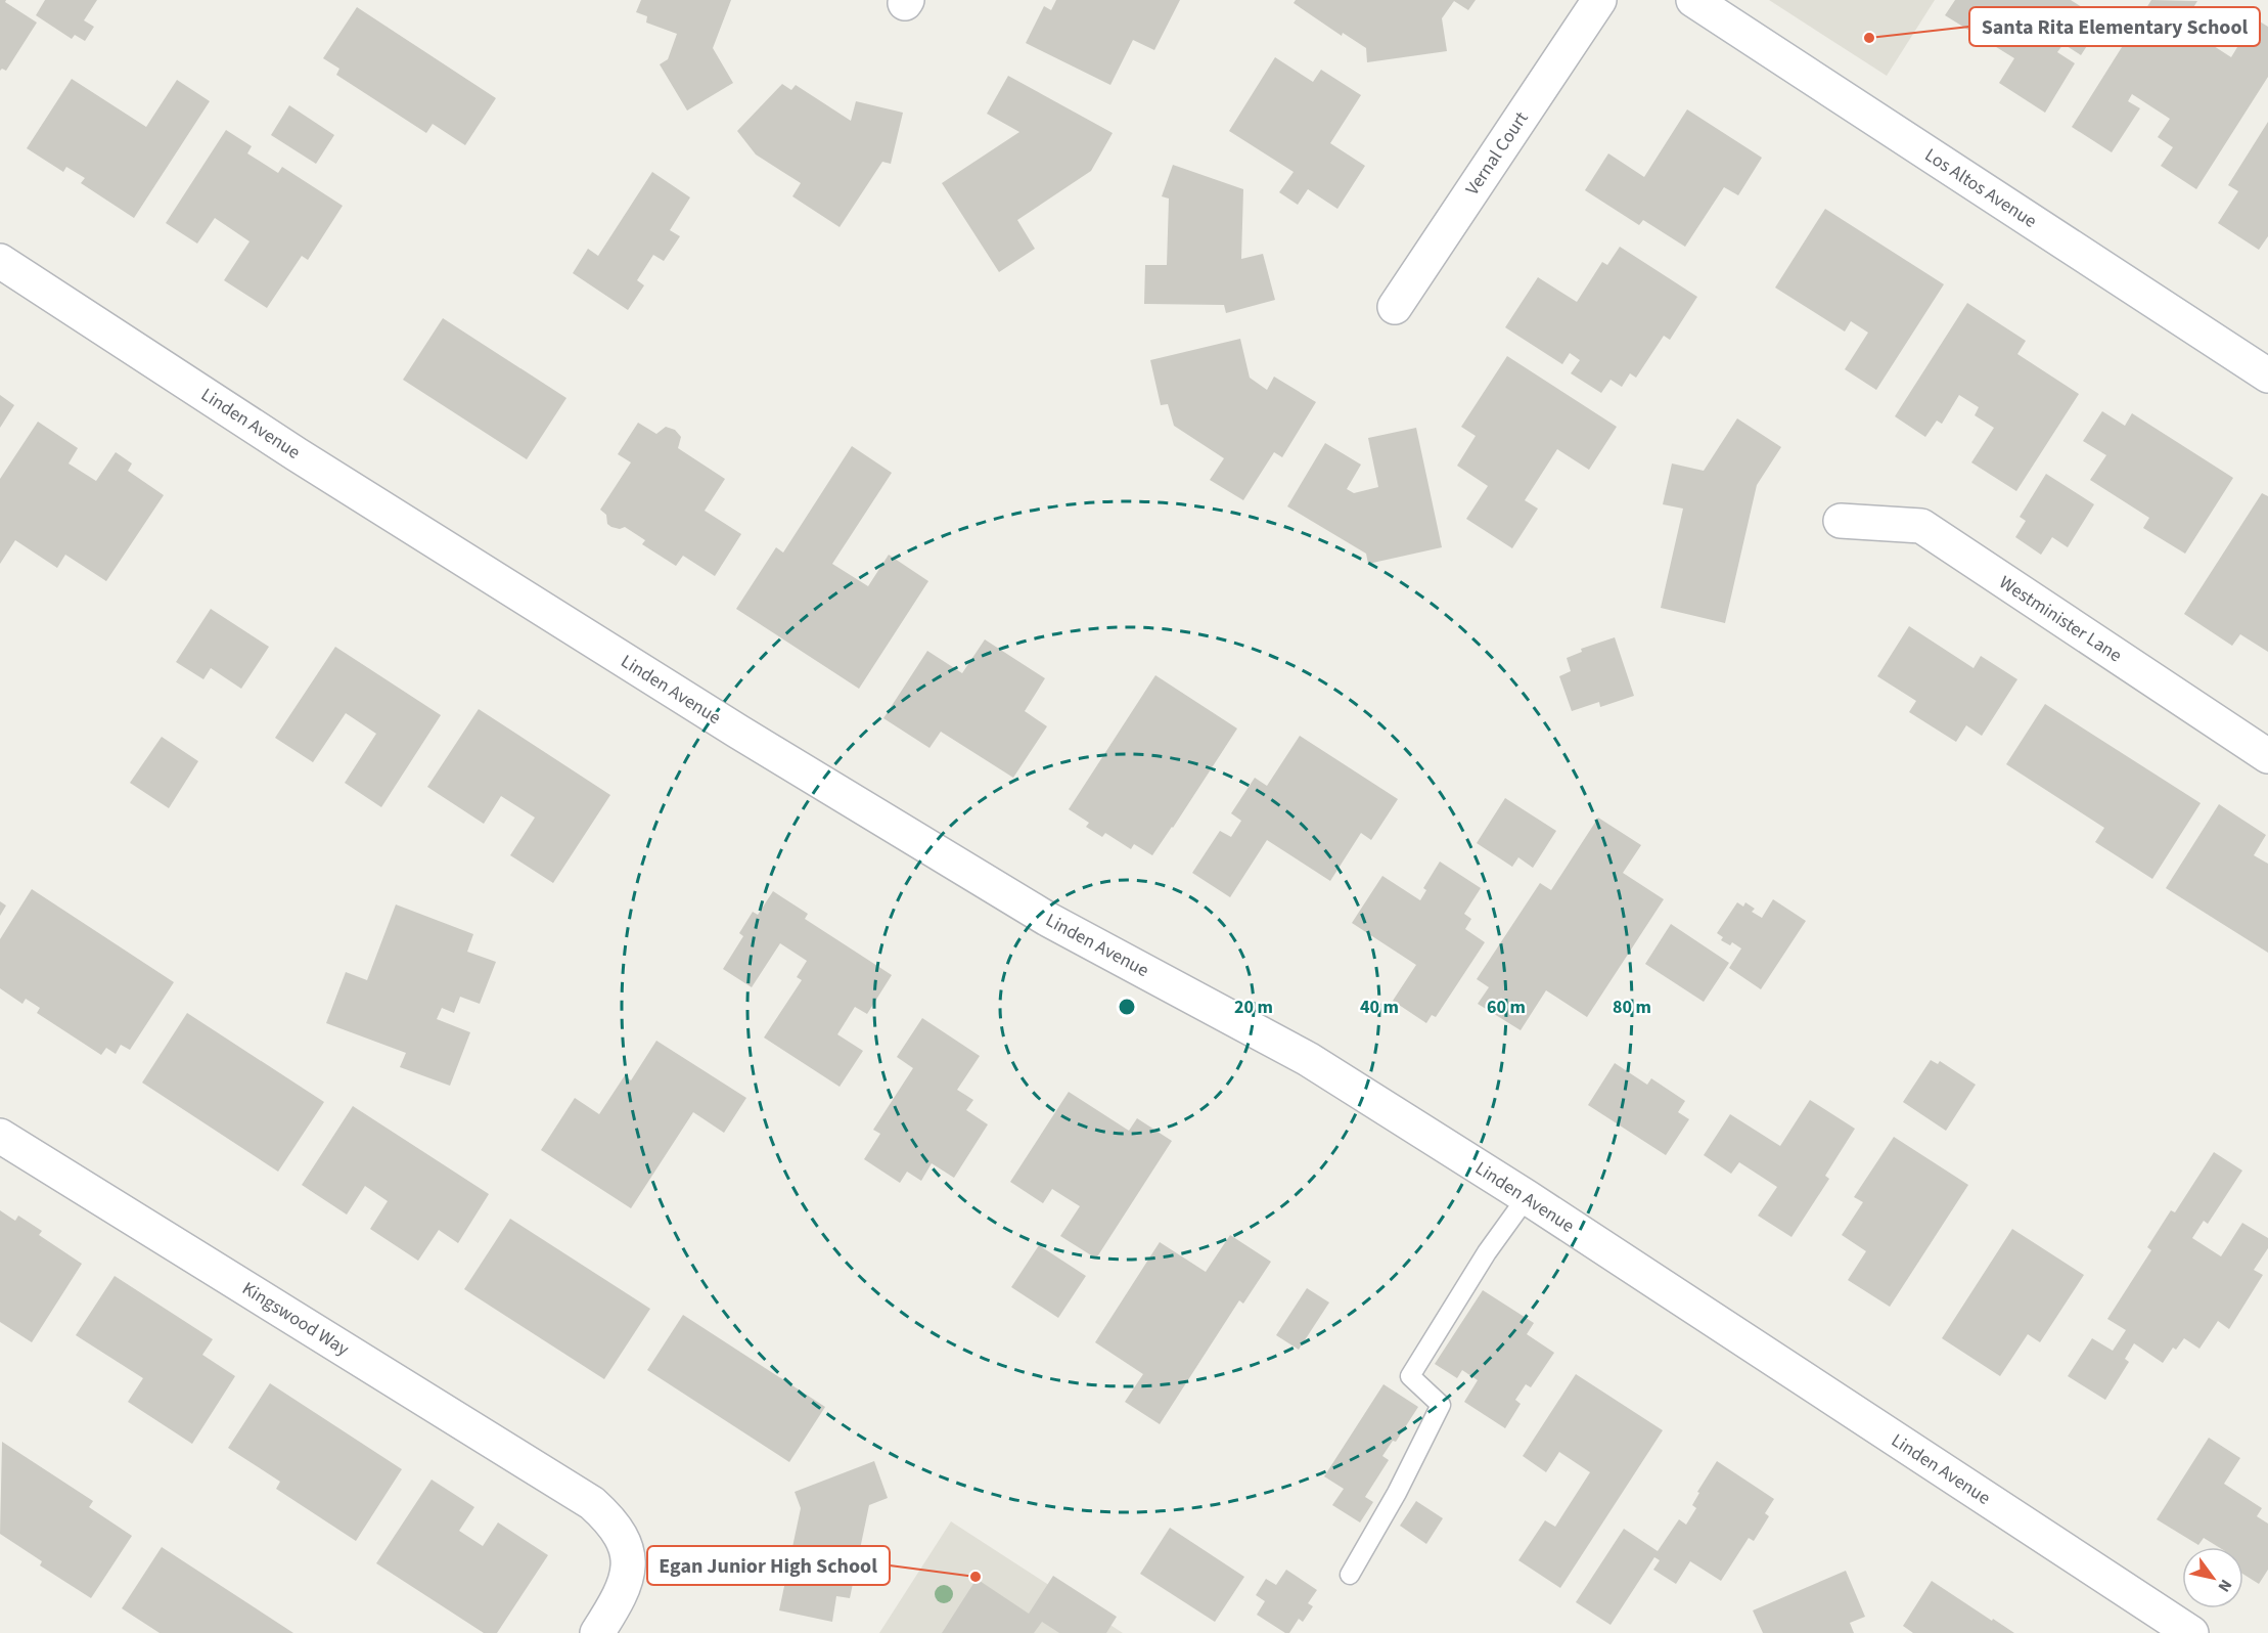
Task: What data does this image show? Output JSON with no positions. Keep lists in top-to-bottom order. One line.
{"streets":{"street":["Vernal Court","Los Altos Avenue","Linden Avenue","Westminister Lane","Kingswood Way"]},"places":["Santa Rita Elementary School","Egan Junior High School"],"north":"bottom right","rings":["20 m","40 m","60 m","80 m"]}
